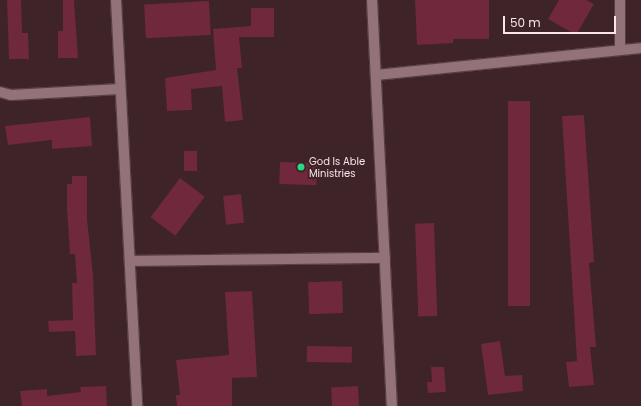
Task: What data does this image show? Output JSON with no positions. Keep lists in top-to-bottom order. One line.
{"places":["God Is Able Ministries"],"scale_bar":"50 m"}
